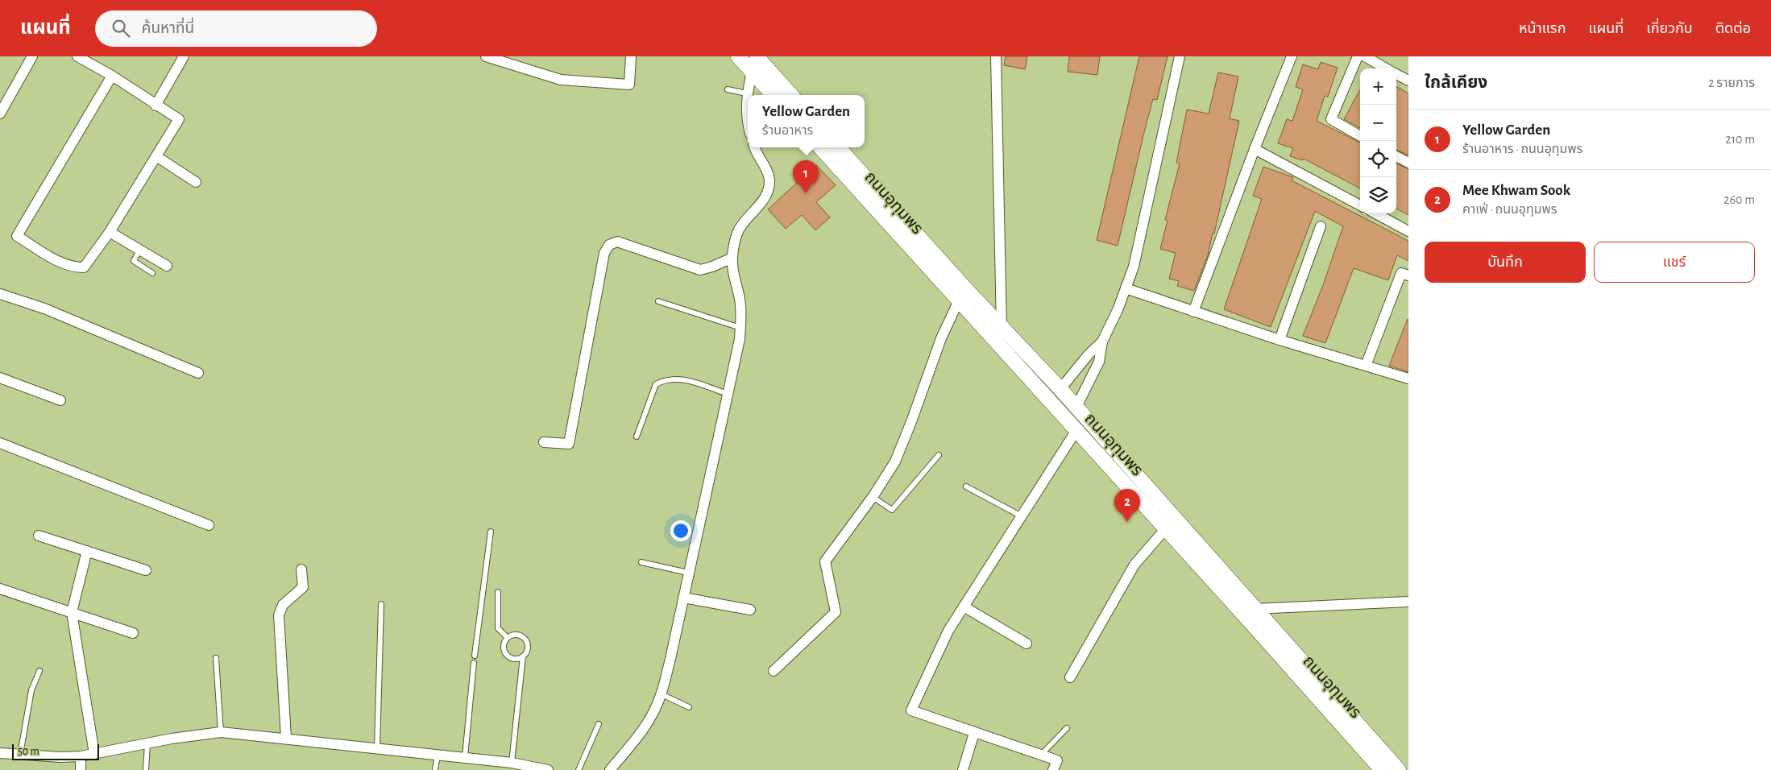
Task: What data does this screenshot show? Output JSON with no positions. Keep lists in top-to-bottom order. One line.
{"streets":{"street":["ถนนอุทุมพร"]},"scale_bar":"50 m","page":{"header":"แผนที่","search":"ค้นหาที่นี่","nav":["หน้าแรก","แผนที่","เกี่ยวกับ","ติดต่อ"],"heading":["ใกล้เคียง","2 รายการ"],"map_buttons":["+","−"],"popup":["Yellow Garden","ร้านอาหาร"],"list":[{"mark":"1","name":"Yellow Garden","note":"ร้านอาหาร · ถนนอุทุมพร","value":"210 m"},{"mark":"2","name":"Mee Khwam Sook","note":"คาเฟ่ · ถนนอุทุมพร","value":"260 m"}],"pins":["1","2"],"buttons":["บันทึก","แชร์"],"scale":"50 m"}}
